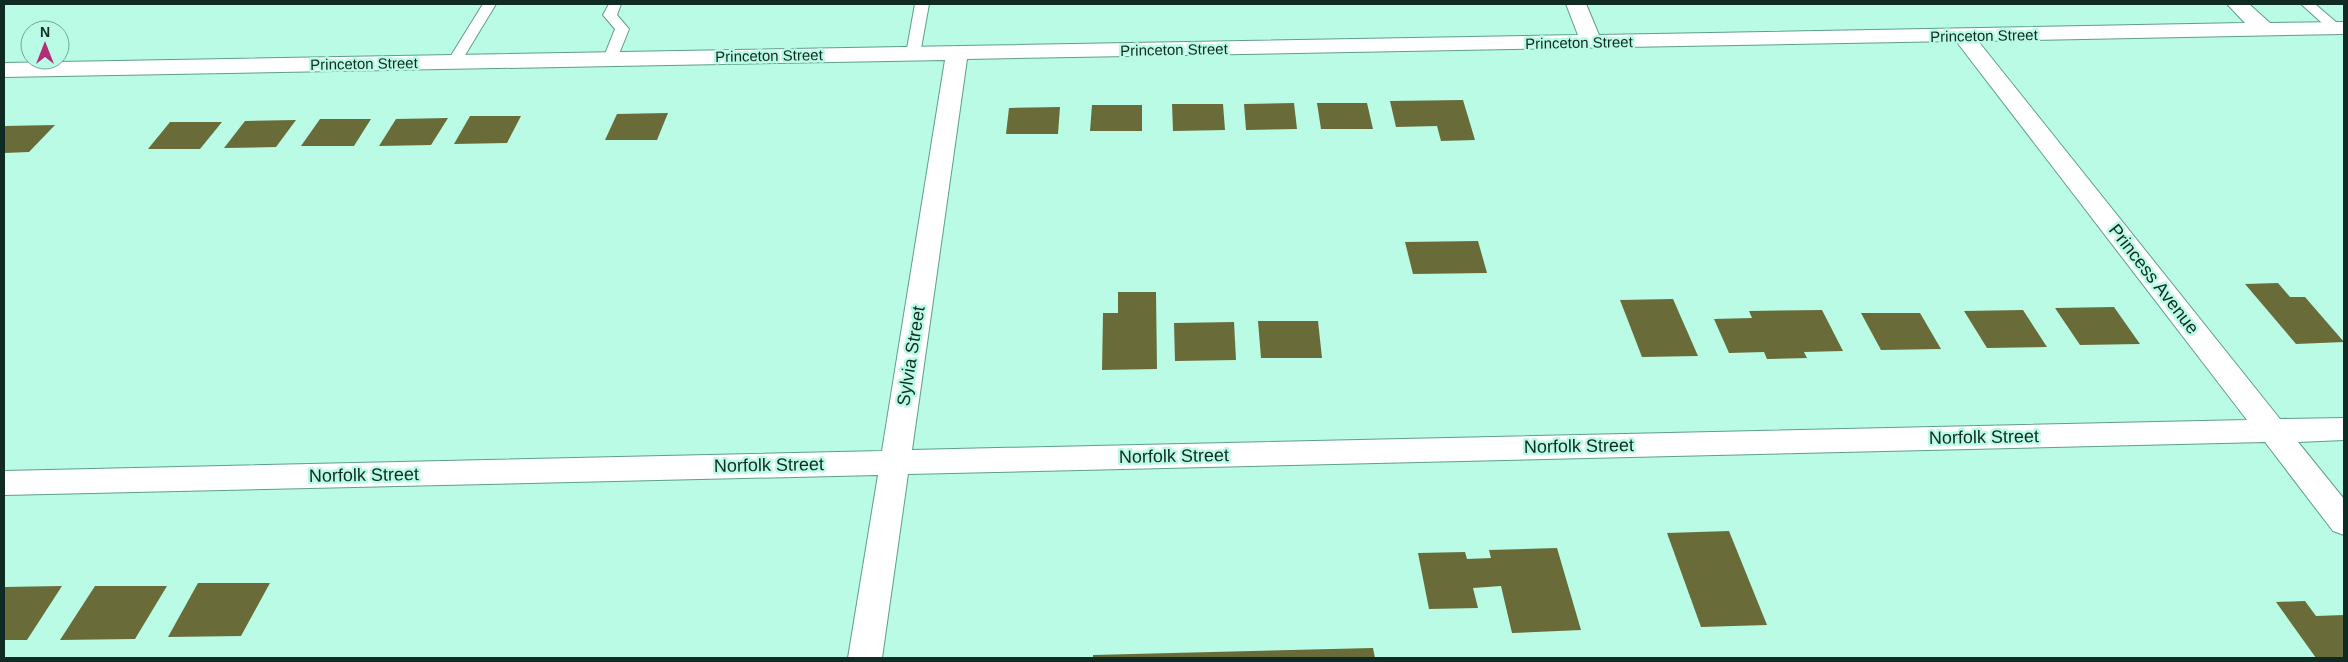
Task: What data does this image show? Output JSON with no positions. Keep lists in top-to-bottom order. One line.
{"streets":{"street":["Princeton Street","Princess Avenue","Sylvia Street","Norfolk Street"]},"crossings":[["Princeton Street","Princess Avenue"],["Princeton Street","Sylvia Street"],["Princess Avenue","Norfolk Street"],["Sylvia Street","Norfolk Street"]],"north":"top"}
